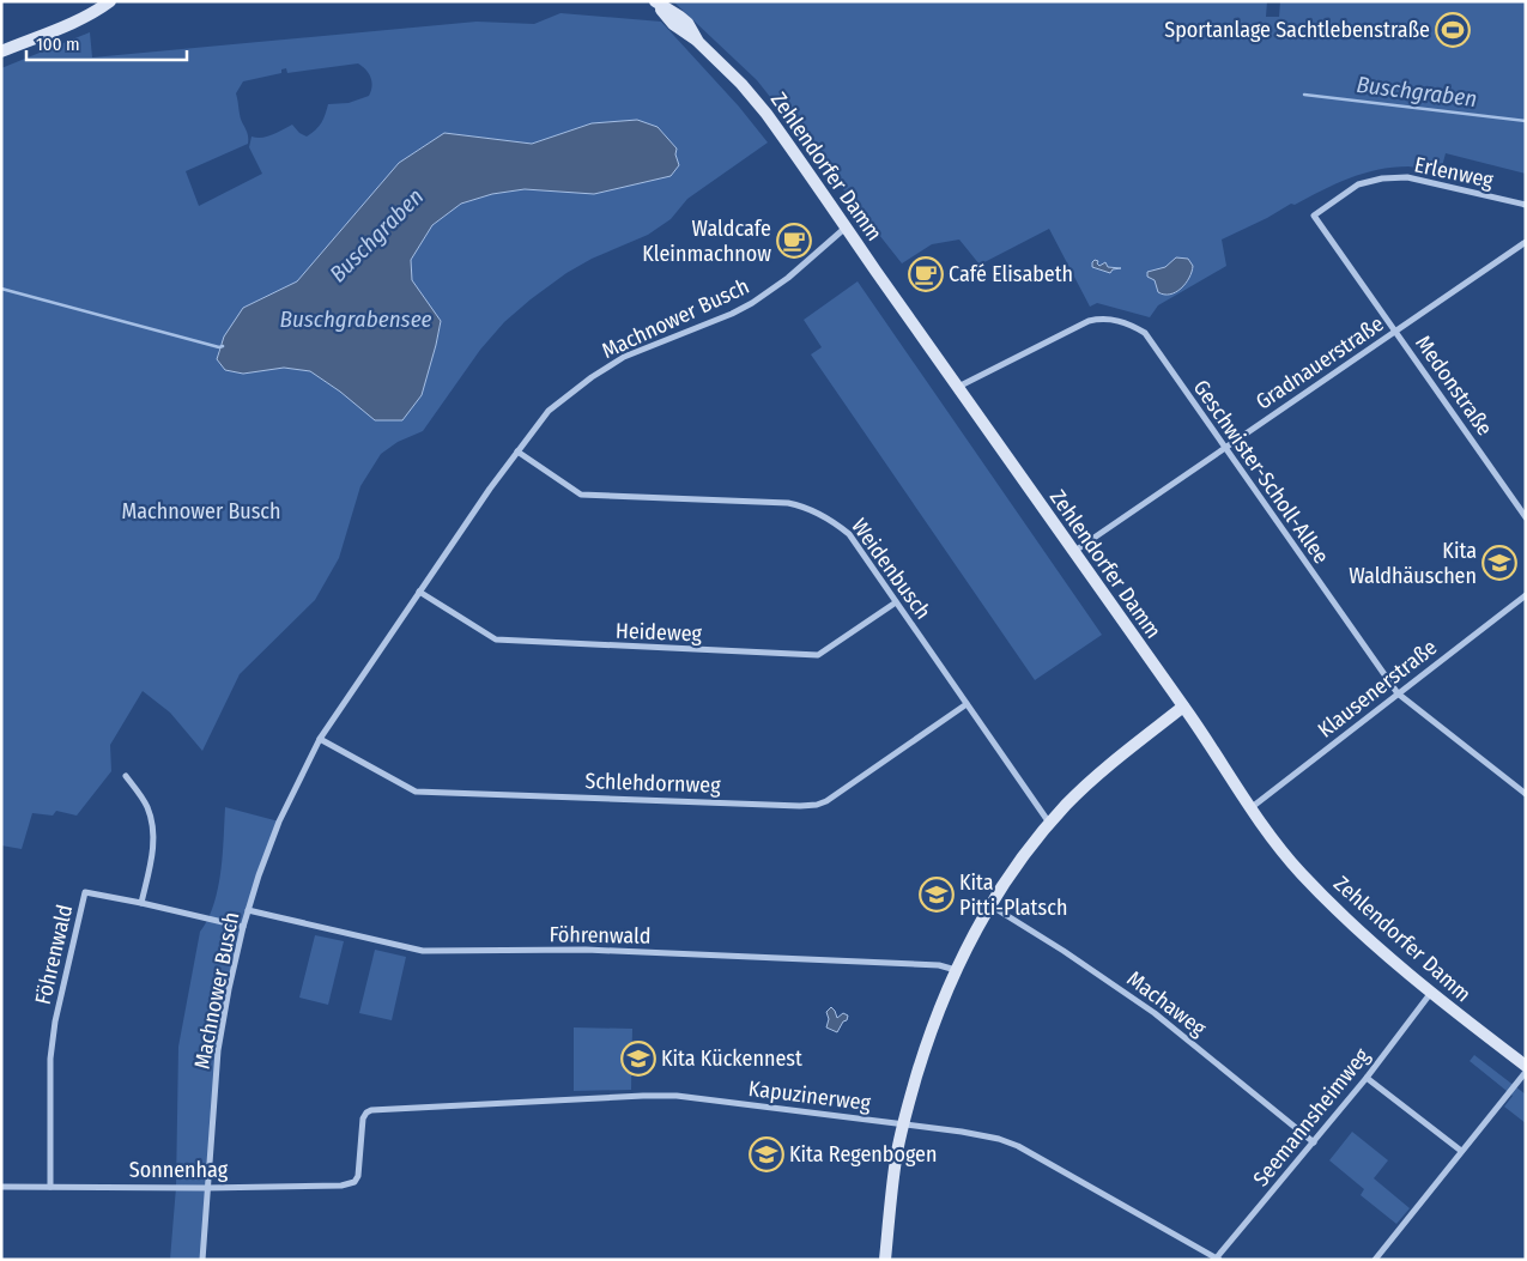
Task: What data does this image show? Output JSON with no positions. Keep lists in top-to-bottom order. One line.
{"streets":{"main road":["Zehlendorfer Damm"],"street":["Erlenweg","Machnower Busch","Gradnauerstraße","Medonstraße","Geschwister-Scholl-Allee","Weidenbusch","Heideweg","Klausenerstraße","Schlehdornweg","Föhrenwald","Machaweg","Kapuzinerweg","Seemannsheimweg","Sonnenhag"]},"crossings":[["Zehlendorfer Damm","Machnower Busch"],["Zehlendorfer Damm","Gradnauerstraße"],["Zehlendorfer Damm","Geschwister-Scholl-Allee"],["Zehlendorfer Damm","Klausenerstraße"],["Zehlendorfer Damm","Seemannsheimweg"],["Erlenweg","Medonstraße"],["Machnower Busch","Weidenbusch"],["Machnower Busch","Heideweg"],["Machnower Busch","Schlehdornweg"],["Machnower Busch","Föhrenwald"],["Machnower Busch","Sonnenhag"],["Gradnauerstraße","Medonstraße"],["Gradnauerstraße","Geschwister-Scholl-Allee"],["Geschwister-Scholl-Allee","Klausenerstraße"],["Weidenbusch","Heideweg"],["Weidenbusch","Schlehdornweg"],["Föhrenwald","Sonnenhag"],["Machaweg","Seemannsheimweg"],["Kapuzinerweg","Seemannsheimweg"],["Kapuzinerweg","Sonnenhag"]],"water":["Buschgraben","Buschgrabensee"],"parks":["Machnower Busch"],"places":{"sports":["Sportanlage Sachtlebenstraße"],"cafe":["Waldcafe Kleinmachnow","Café Elisabeth"],"school or university":["Kita Waldhäuschen","Kita Pitti-Platsch","Kita Kückennest","Kita Regenbogen"]},"scale_bar":"100 m"}
